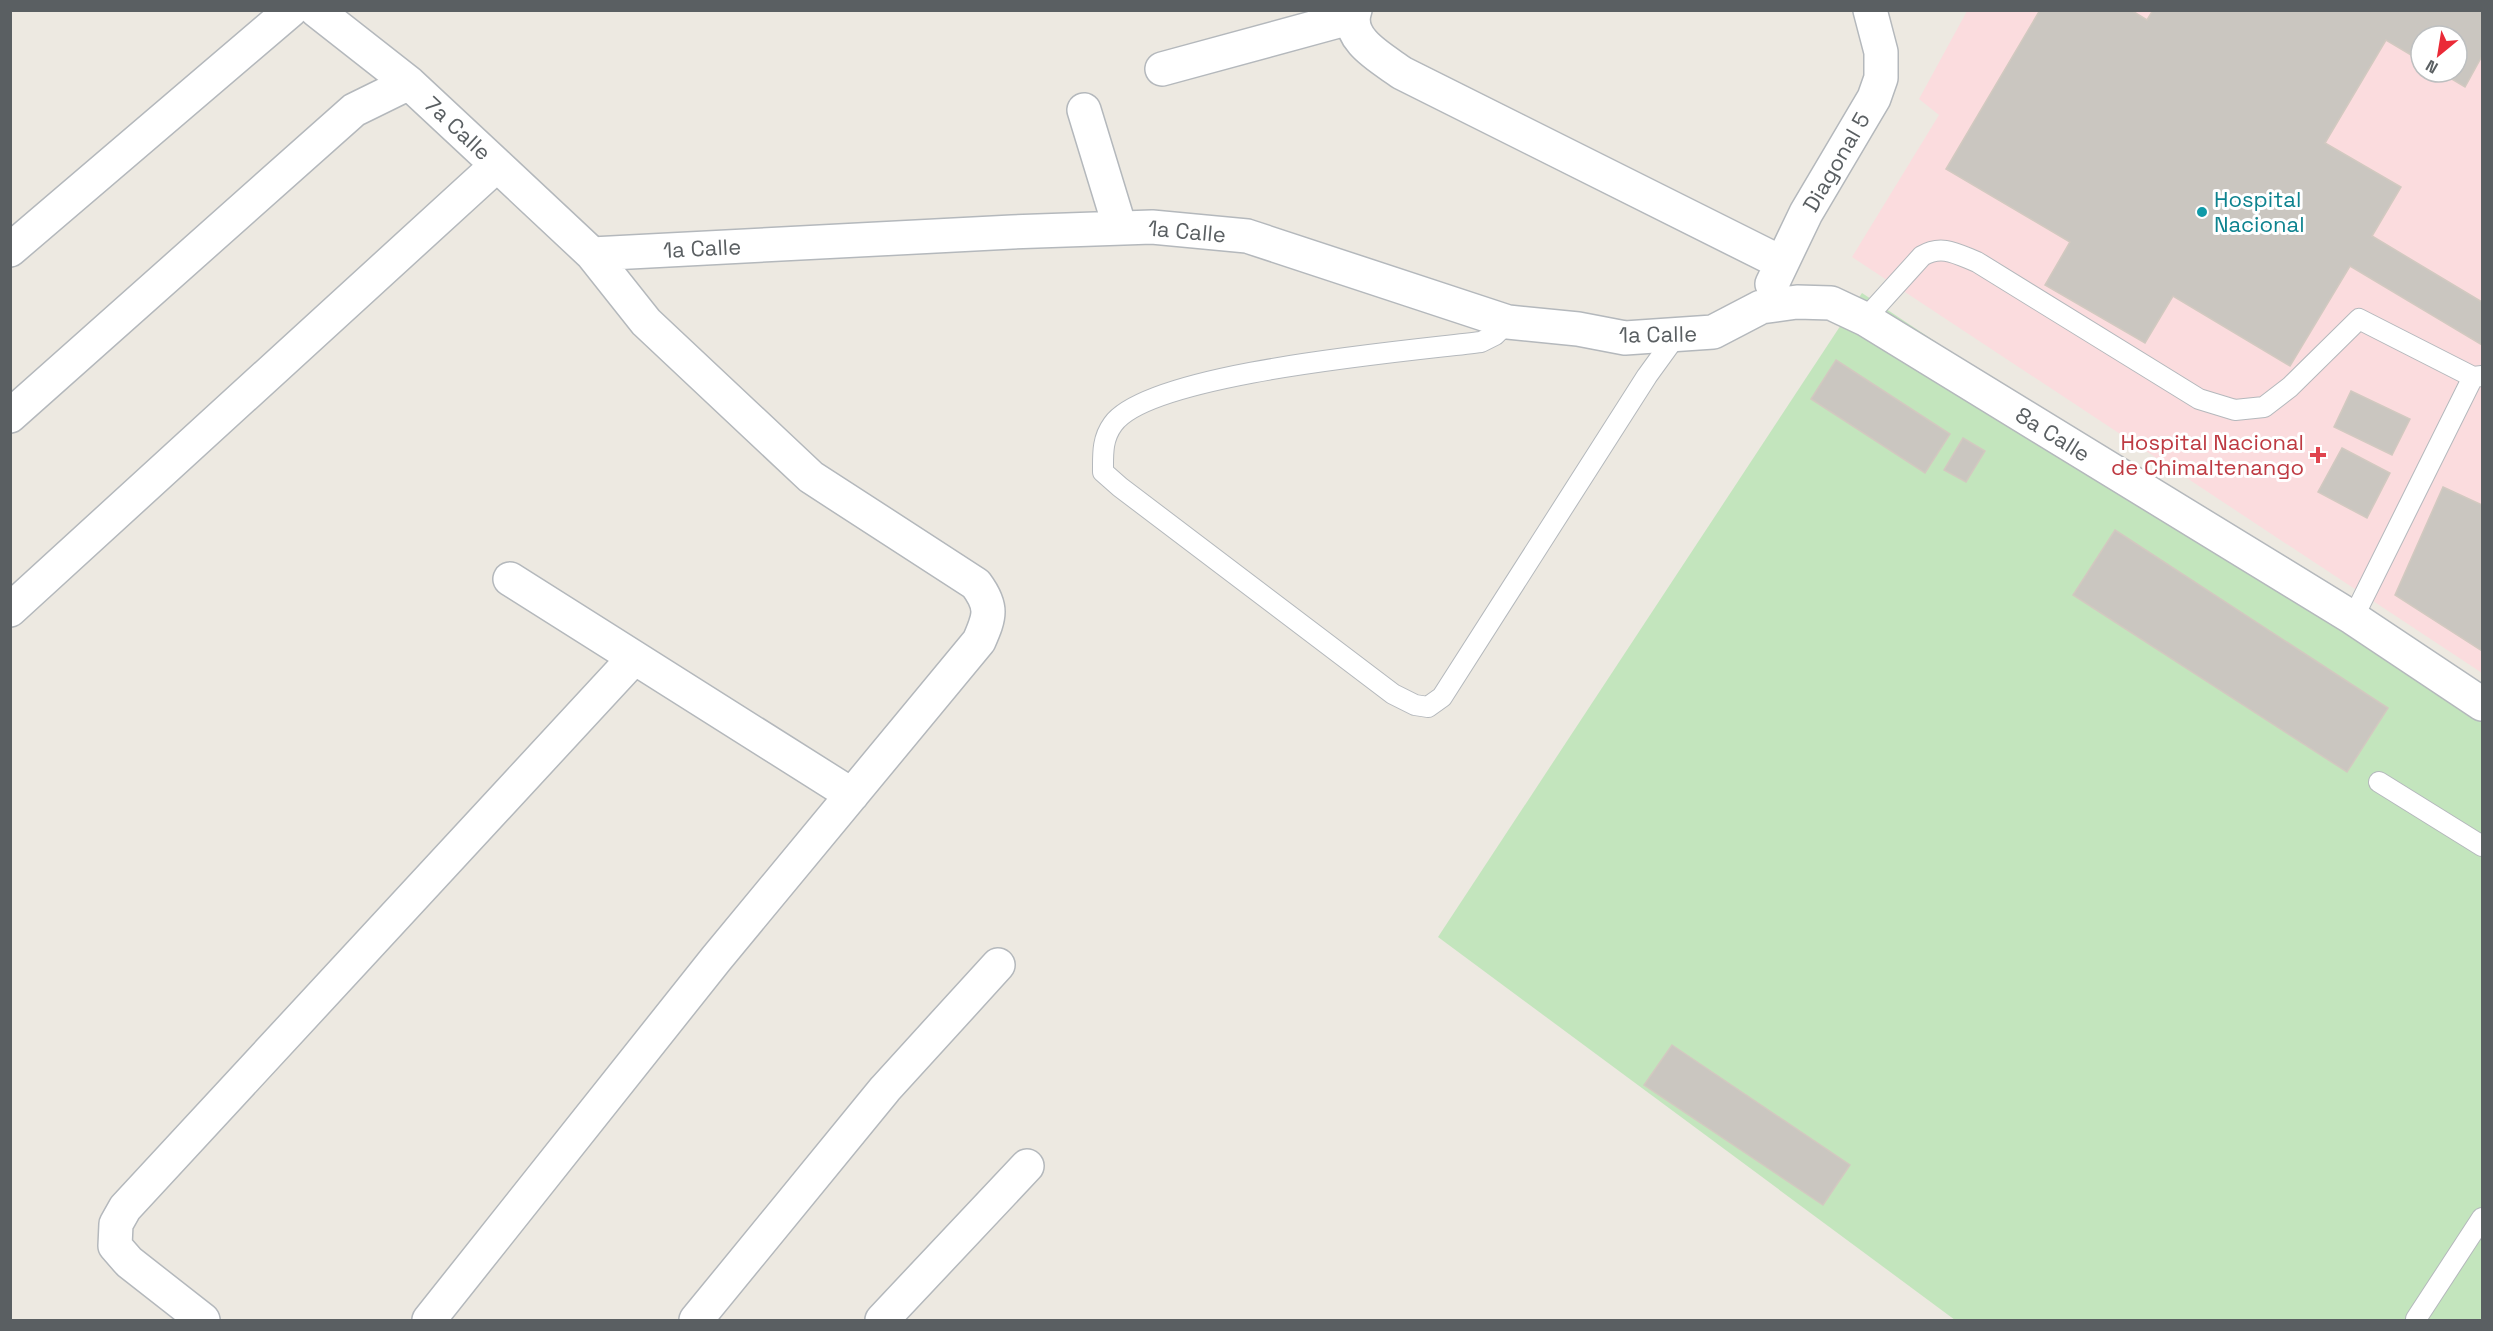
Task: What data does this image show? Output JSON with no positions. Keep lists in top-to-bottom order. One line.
{"streets":{"street":["7a Calle","Diagonal 5","1a Calle","8a Calle"]},"crossings":[["7a Calle","1a Calle"],["Diagonal 5","1a Calle"],["Diagonal 5","8a Calle"],["1a Calle","8a Calle"]],"places":{"other":["Hospital Nacional"],"health":["Hospital Nacional de Chimaltenango"]},"north":"bottom left"}
